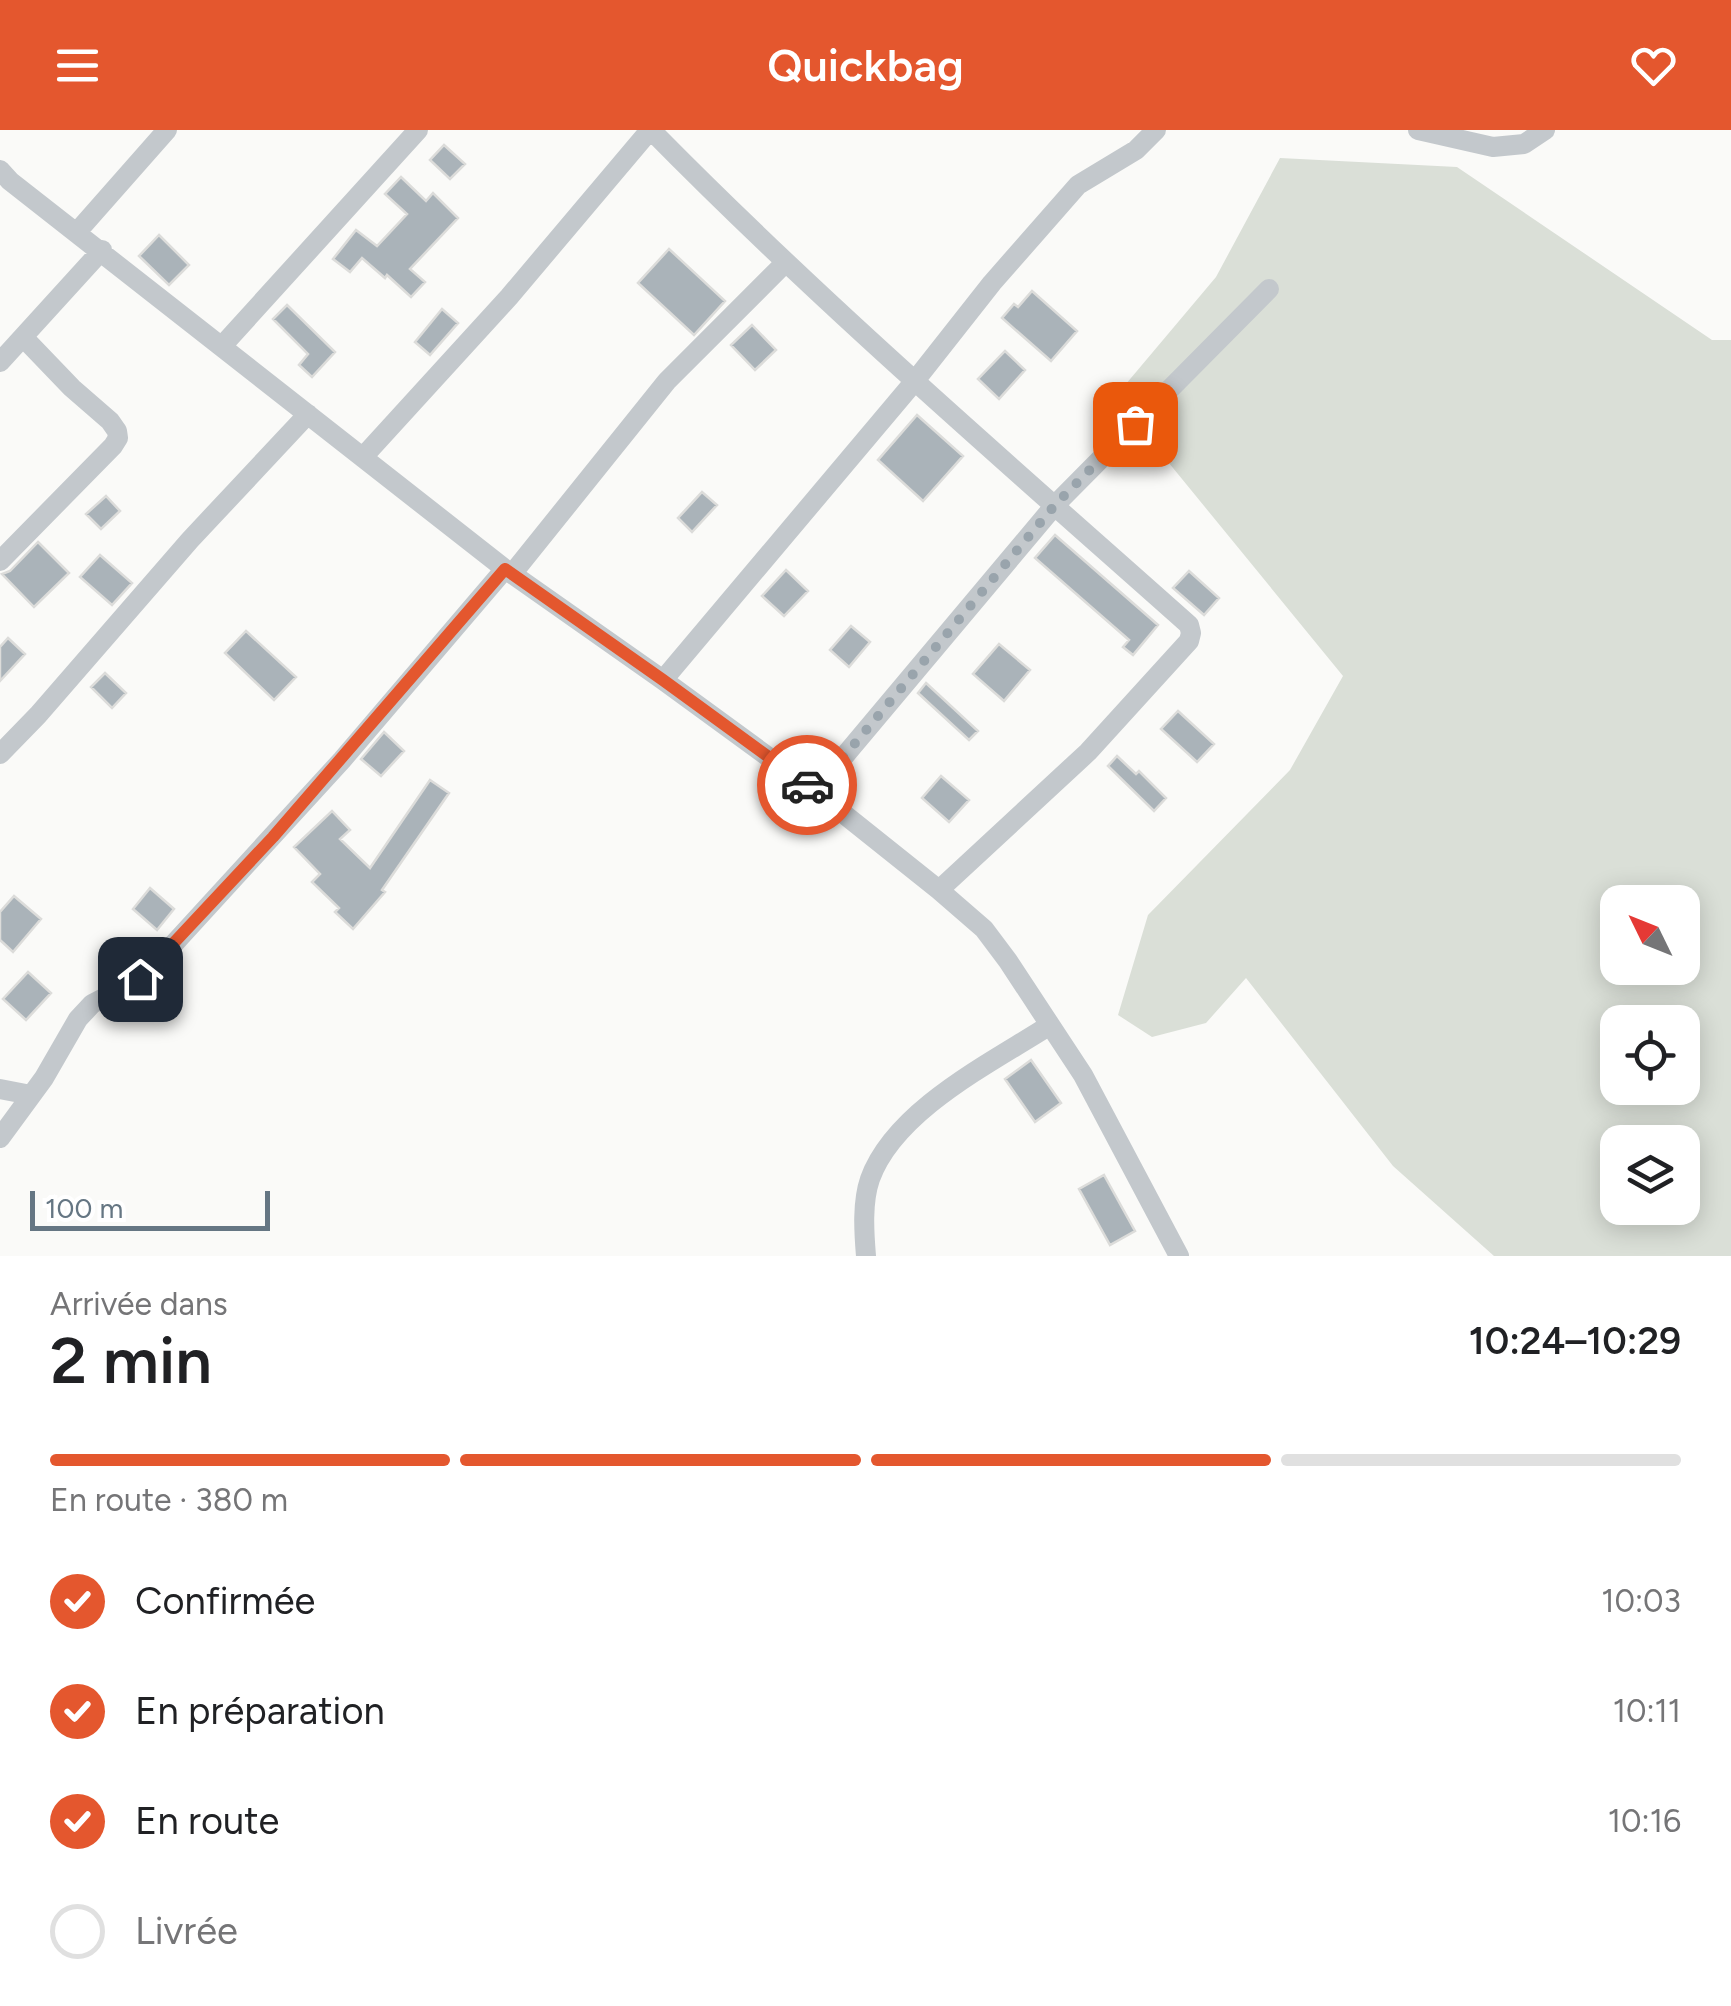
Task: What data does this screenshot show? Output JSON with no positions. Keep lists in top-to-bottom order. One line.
{"scale_bar":"100 m","north":"top left","page":{"header":"Quickbag","scale":"100 m","heading":["2 min","Arrivée dans","10:24–10:29"],"bar":"En route · 380 m","list":[["Confirmée","10:03"],["En préparation","10:11"],["En route","10:16"],"Livrée"]}}
